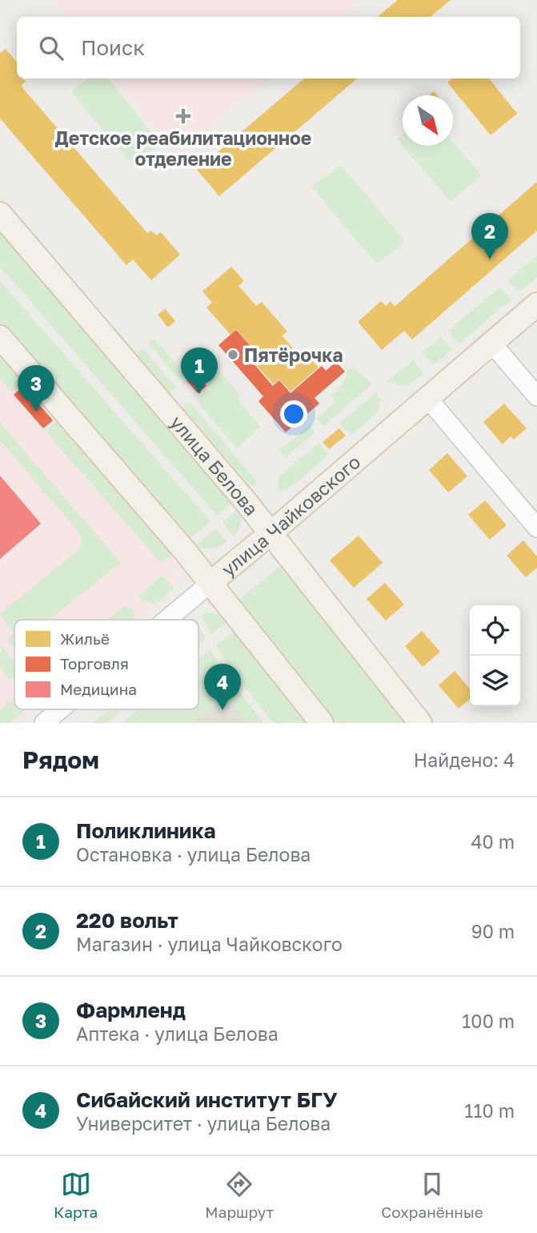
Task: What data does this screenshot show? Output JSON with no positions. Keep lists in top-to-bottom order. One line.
{"streets":{"main road":["улица Белова","улица Чайковского"]},"crossings":[["улица Белова","улица Чайковского"]],"places":{"health":["Детское реабилитационное отделение"],"other":["Пятёрочка"]},"legend":["Жильё","Торговля","Медицина"],"north":"bottom right","page":{"search":"Поиск","pins":["2","1","3","4"],"heading":["Рядом","Найдено: 4"],"list":[{"mark":"1","name":"Поликлиника","note":"Остановка · улица Белова","value":"40 m"},{"mark":"2","name":"220 вольт","note":"Магазин · улица Чайковского","value":"90 m"},{"mark":"3","name":"Фармленд","note":"Аптека · улица Белова","value":"100 m"},{"mark":"4","name":"Сибайский институт БГУ","note":"Университет · улица Белова","value":"110 m"}],"nav":["Карта","Маршрут","Сохранённые"]}}
